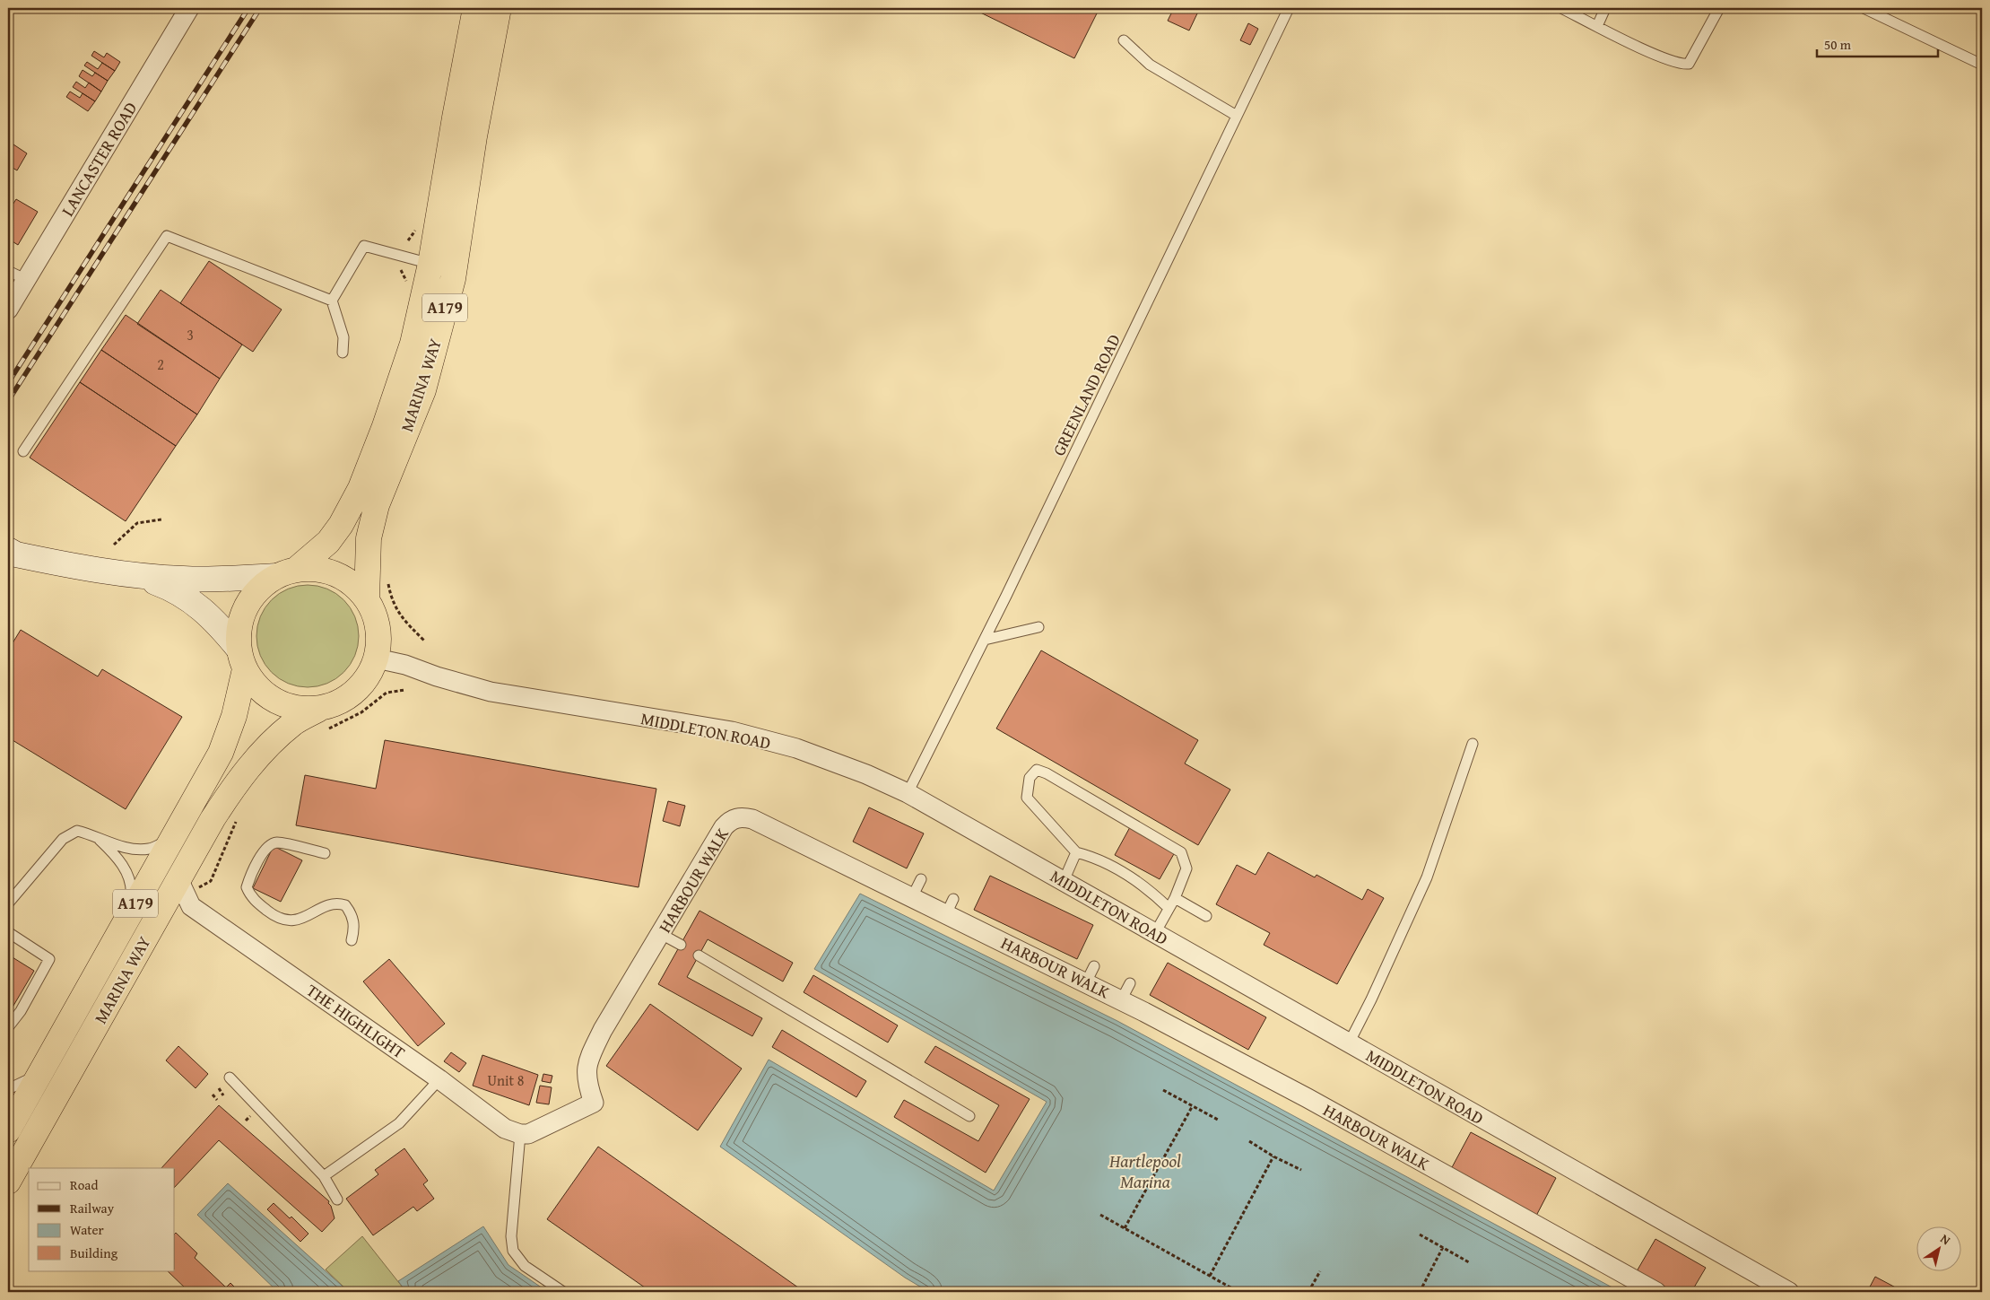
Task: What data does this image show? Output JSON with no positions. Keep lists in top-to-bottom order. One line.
{"streets":{"highway":["A179","MARINA WAY"],"street":["LANCASTER ROAD","MIDDLETON ROAD","HARBOUR WALK","THE HIGHLIGHT"],"lane":["GREENLAND ROAD"]},"crossings":[["A179","MARINA WAY"],["A179","MIDDLETON ROAD"],["MARINA WAY","MIDDLETON ROAD"],["GREENLAND ROAD","MIDDLETON ROAD"],["HARBOUR WALK","THE HIGHLIGHT"]],"water":["Hartlepool Marina"],"house_numbers":["3","2","Unit 8"],"legend":["Road","Railway","Water","Building"],"scale_bar":"50 m","north":"top right"}
